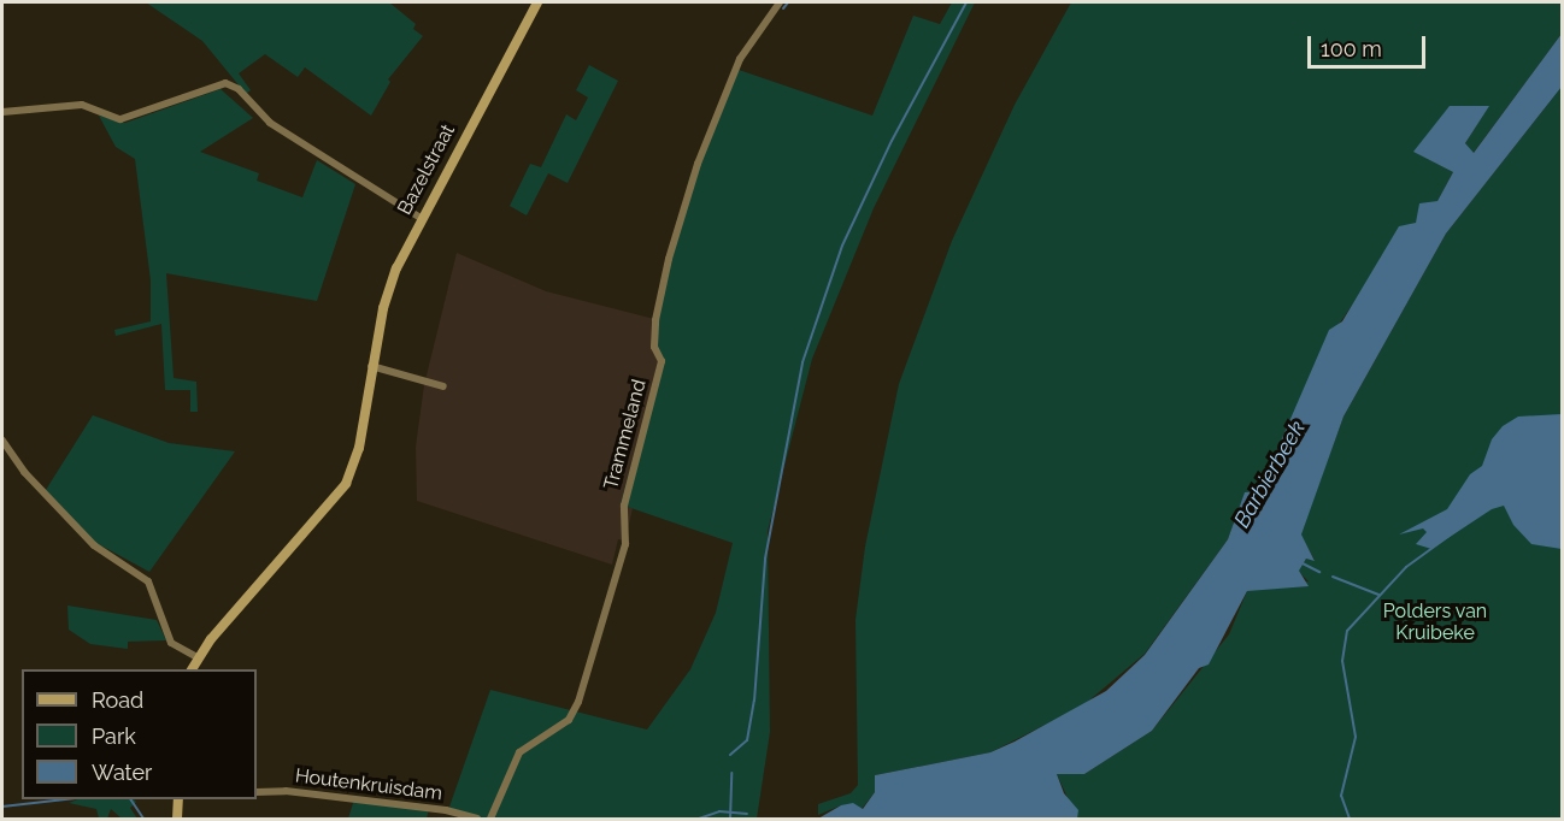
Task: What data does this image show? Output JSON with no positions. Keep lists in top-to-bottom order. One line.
{"streets":{"main road":["Bazelstraat"],"street":["Trammeland","Houtenkruisdam"]},"water":["Barbierbeek"],"parks":["Polders van Kruibeke"],"legend":["Road","Park","Water"],"scale_bar":"100 m"}
